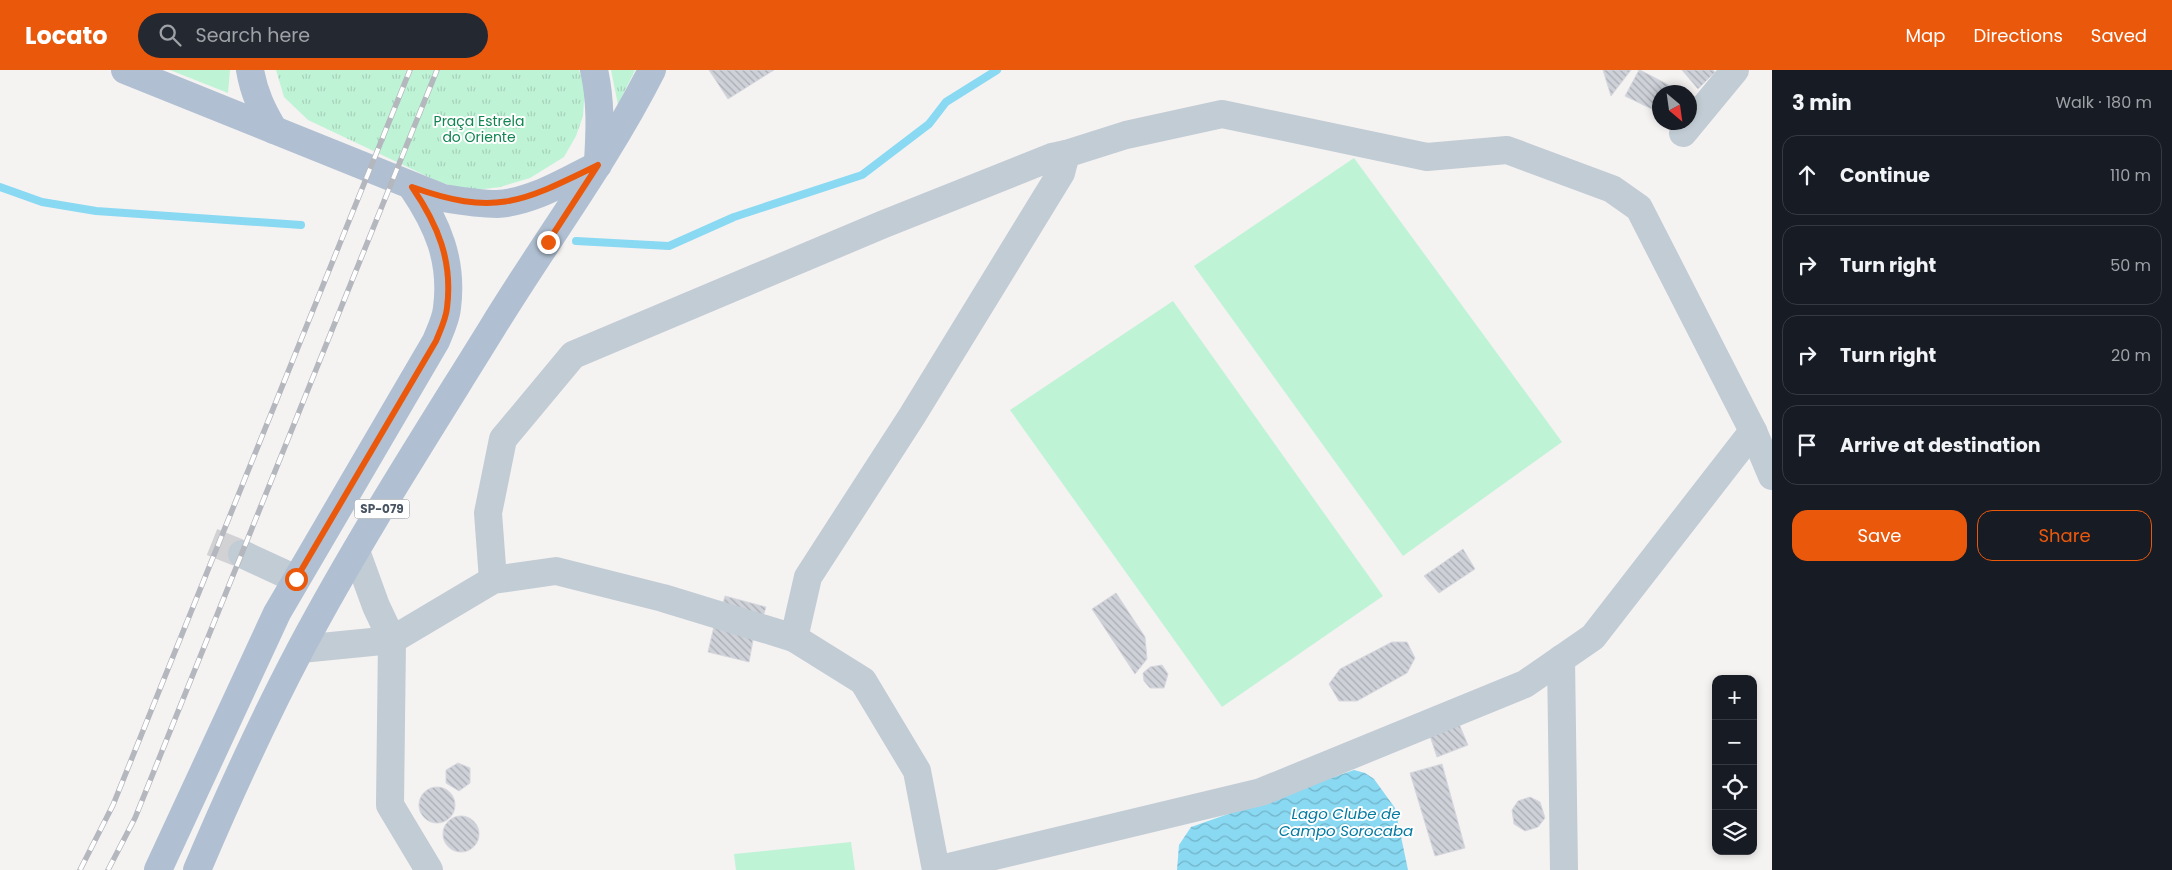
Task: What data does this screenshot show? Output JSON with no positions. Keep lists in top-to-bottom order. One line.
{"streets":{"main road":["SP-079"]},"water":["Lago Clube de Campo Sorocaba"],"parks":["Praça Estrela do Oriente"],"north":"bottom right","page":{"header":"Locato","search":"Search here","nav":["Map","Directions","Saved"],"heading":["3 min","Walk · 180 m"],"list":[["Continue","110 m"],["Turn right","50 m"],["Turn right","20 m"],"Arrive at destination"],"buttons":["Save","Share"],"map_buttons":["+","−"]}}
